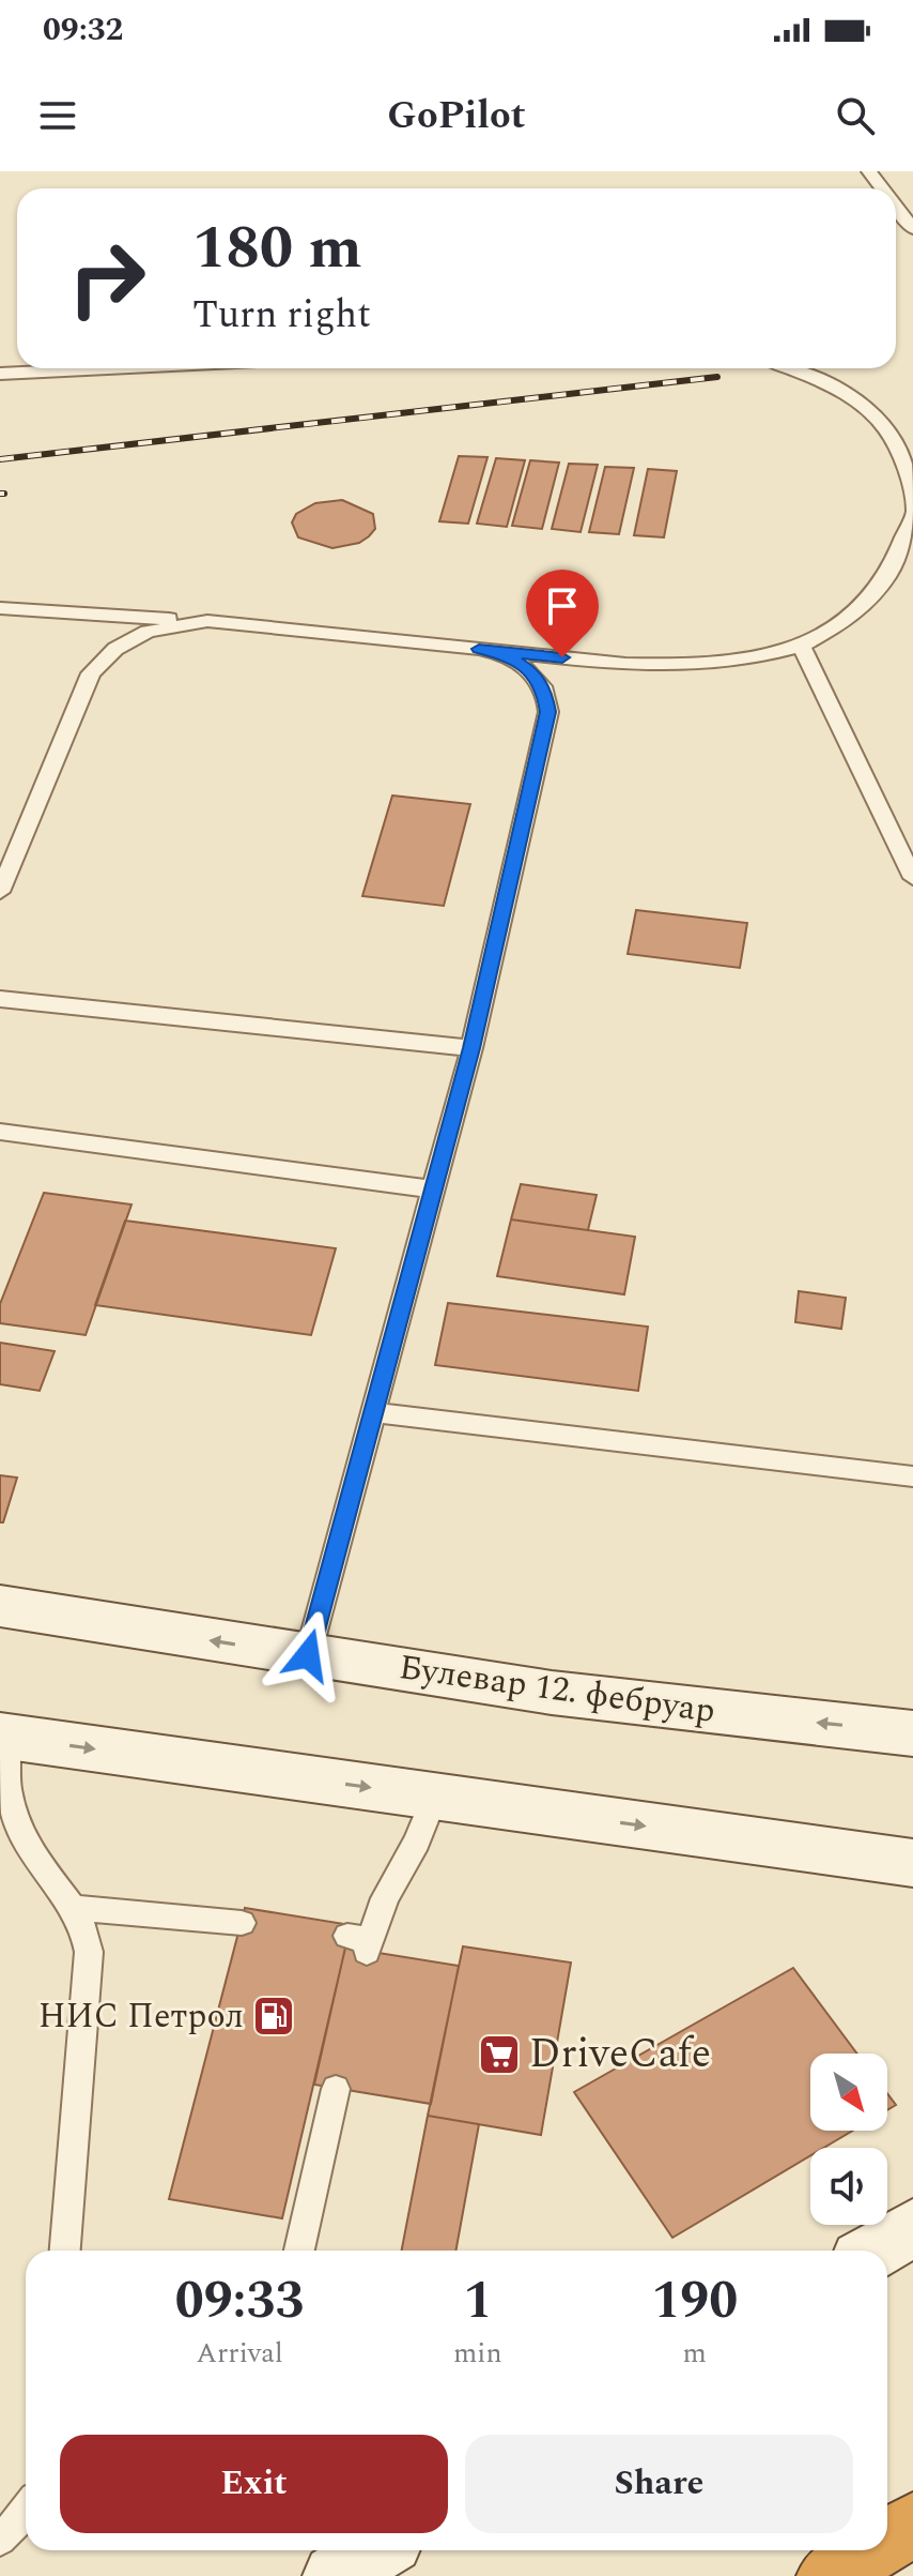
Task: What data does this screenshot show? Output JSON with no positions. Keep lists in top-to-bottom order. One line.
{"streets":{"main road":["Булевар 12. фебруар"]},"places":{"fuel station":["НИС Петрол"],"supermarket":["DriveCafe"]},"north":"bottom right","page":{"status":"09:32","header":"GoPilot","turn":["180 m","Turn right"],"eta":["09:33","Arrival","1","min","190","m"],"buttons":["Exit","Share"]}}
